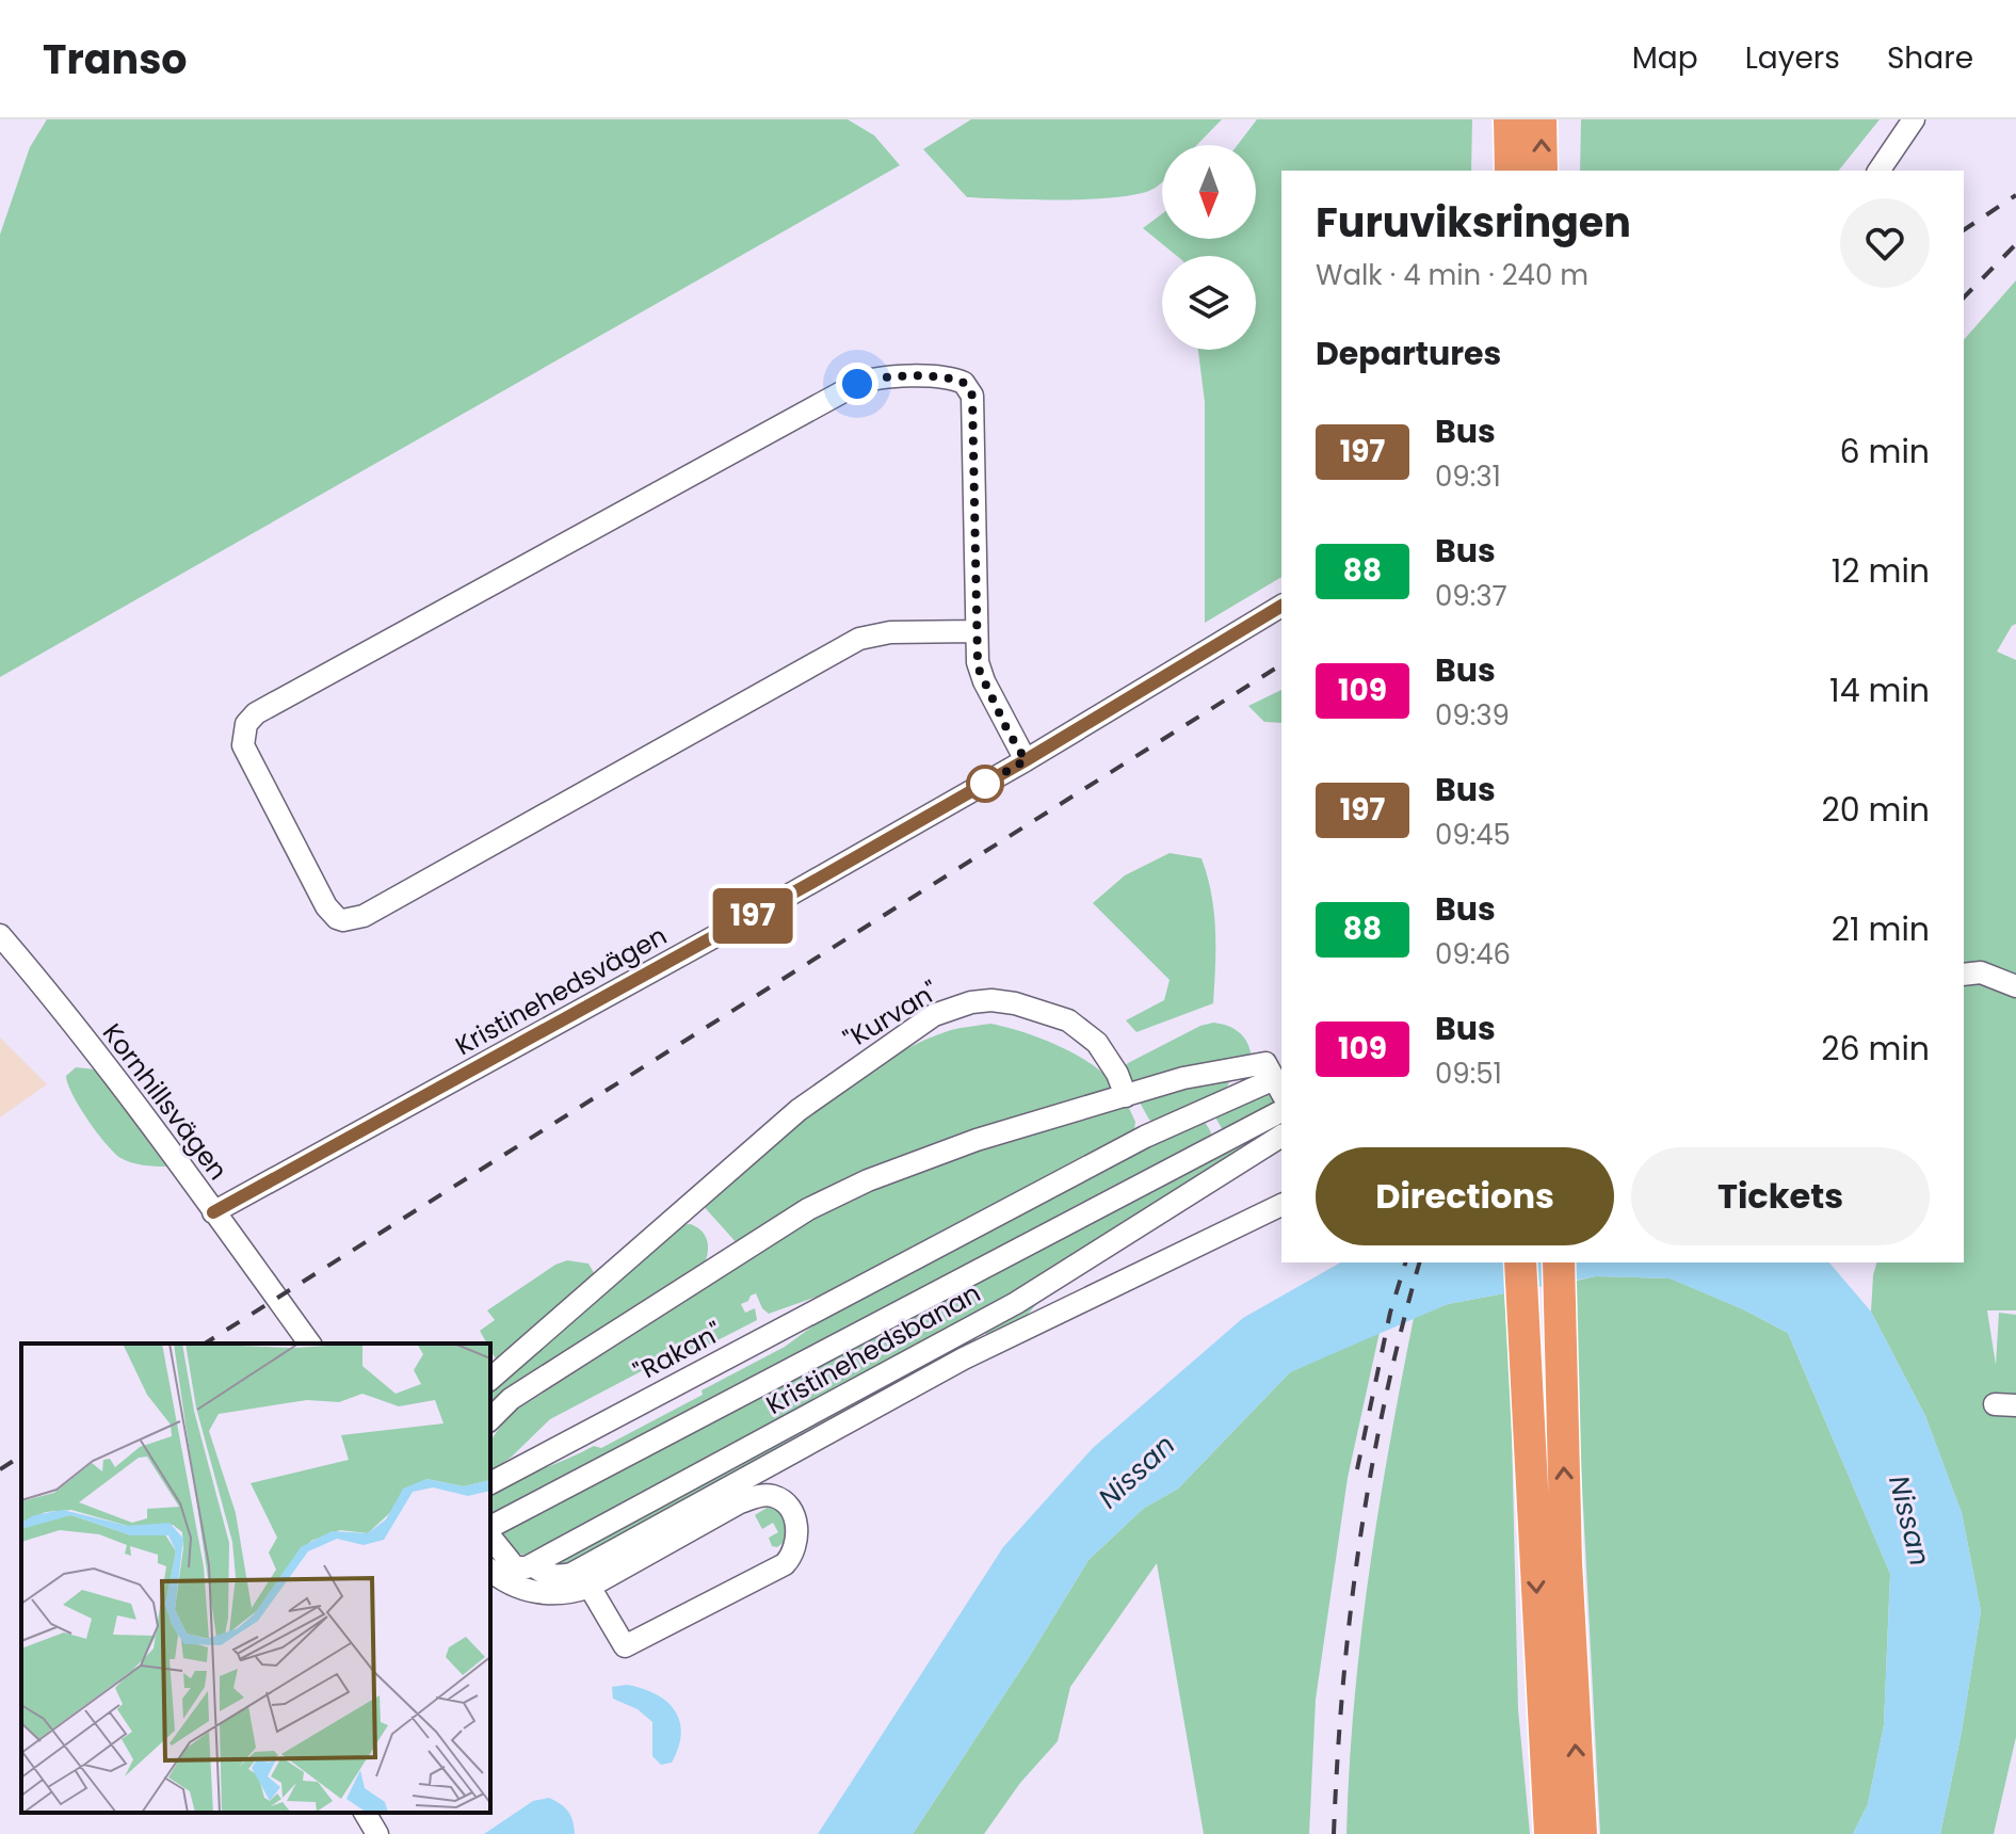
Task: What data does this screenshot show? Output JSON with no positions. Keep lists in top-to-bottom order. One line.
{"streets":{"street":["Kristinehedsvägen","\"Kurvan\"","Kornhillsvägen","Kristinehedsbanan","\"Rakan\""]},"crossings":[["Kristinehedsvägen","Kornhillsvägen"]],"water":["Nissan"],"lines":["bus line 197"],"north":"bottom","page":{"header":"Transo","nav":["Map","Layers","Share"],"on_map":"197","heading":[["Furuviksringen","Walk · 4 min · 240 m"],"Departures"],"list":[{"mark":"197","name":"Bus","note":"09:31","value":"6 min"},{"mark":"88","name":"Bus","note":"09:37","value":"12 min"},{"mark":"109","name":"Bus","note":"09:39","value":"14 min"},{"mark":"197","name":"Bus","note":"09:45","value":"20 min"},{"mark":"88","name":"Bus","note":"09:46","value":"21 min"},{"mark":"109","name":"Bus","note":"09:51","value":"26 min"}],"buttons":["Directions","Tickets"]}}
